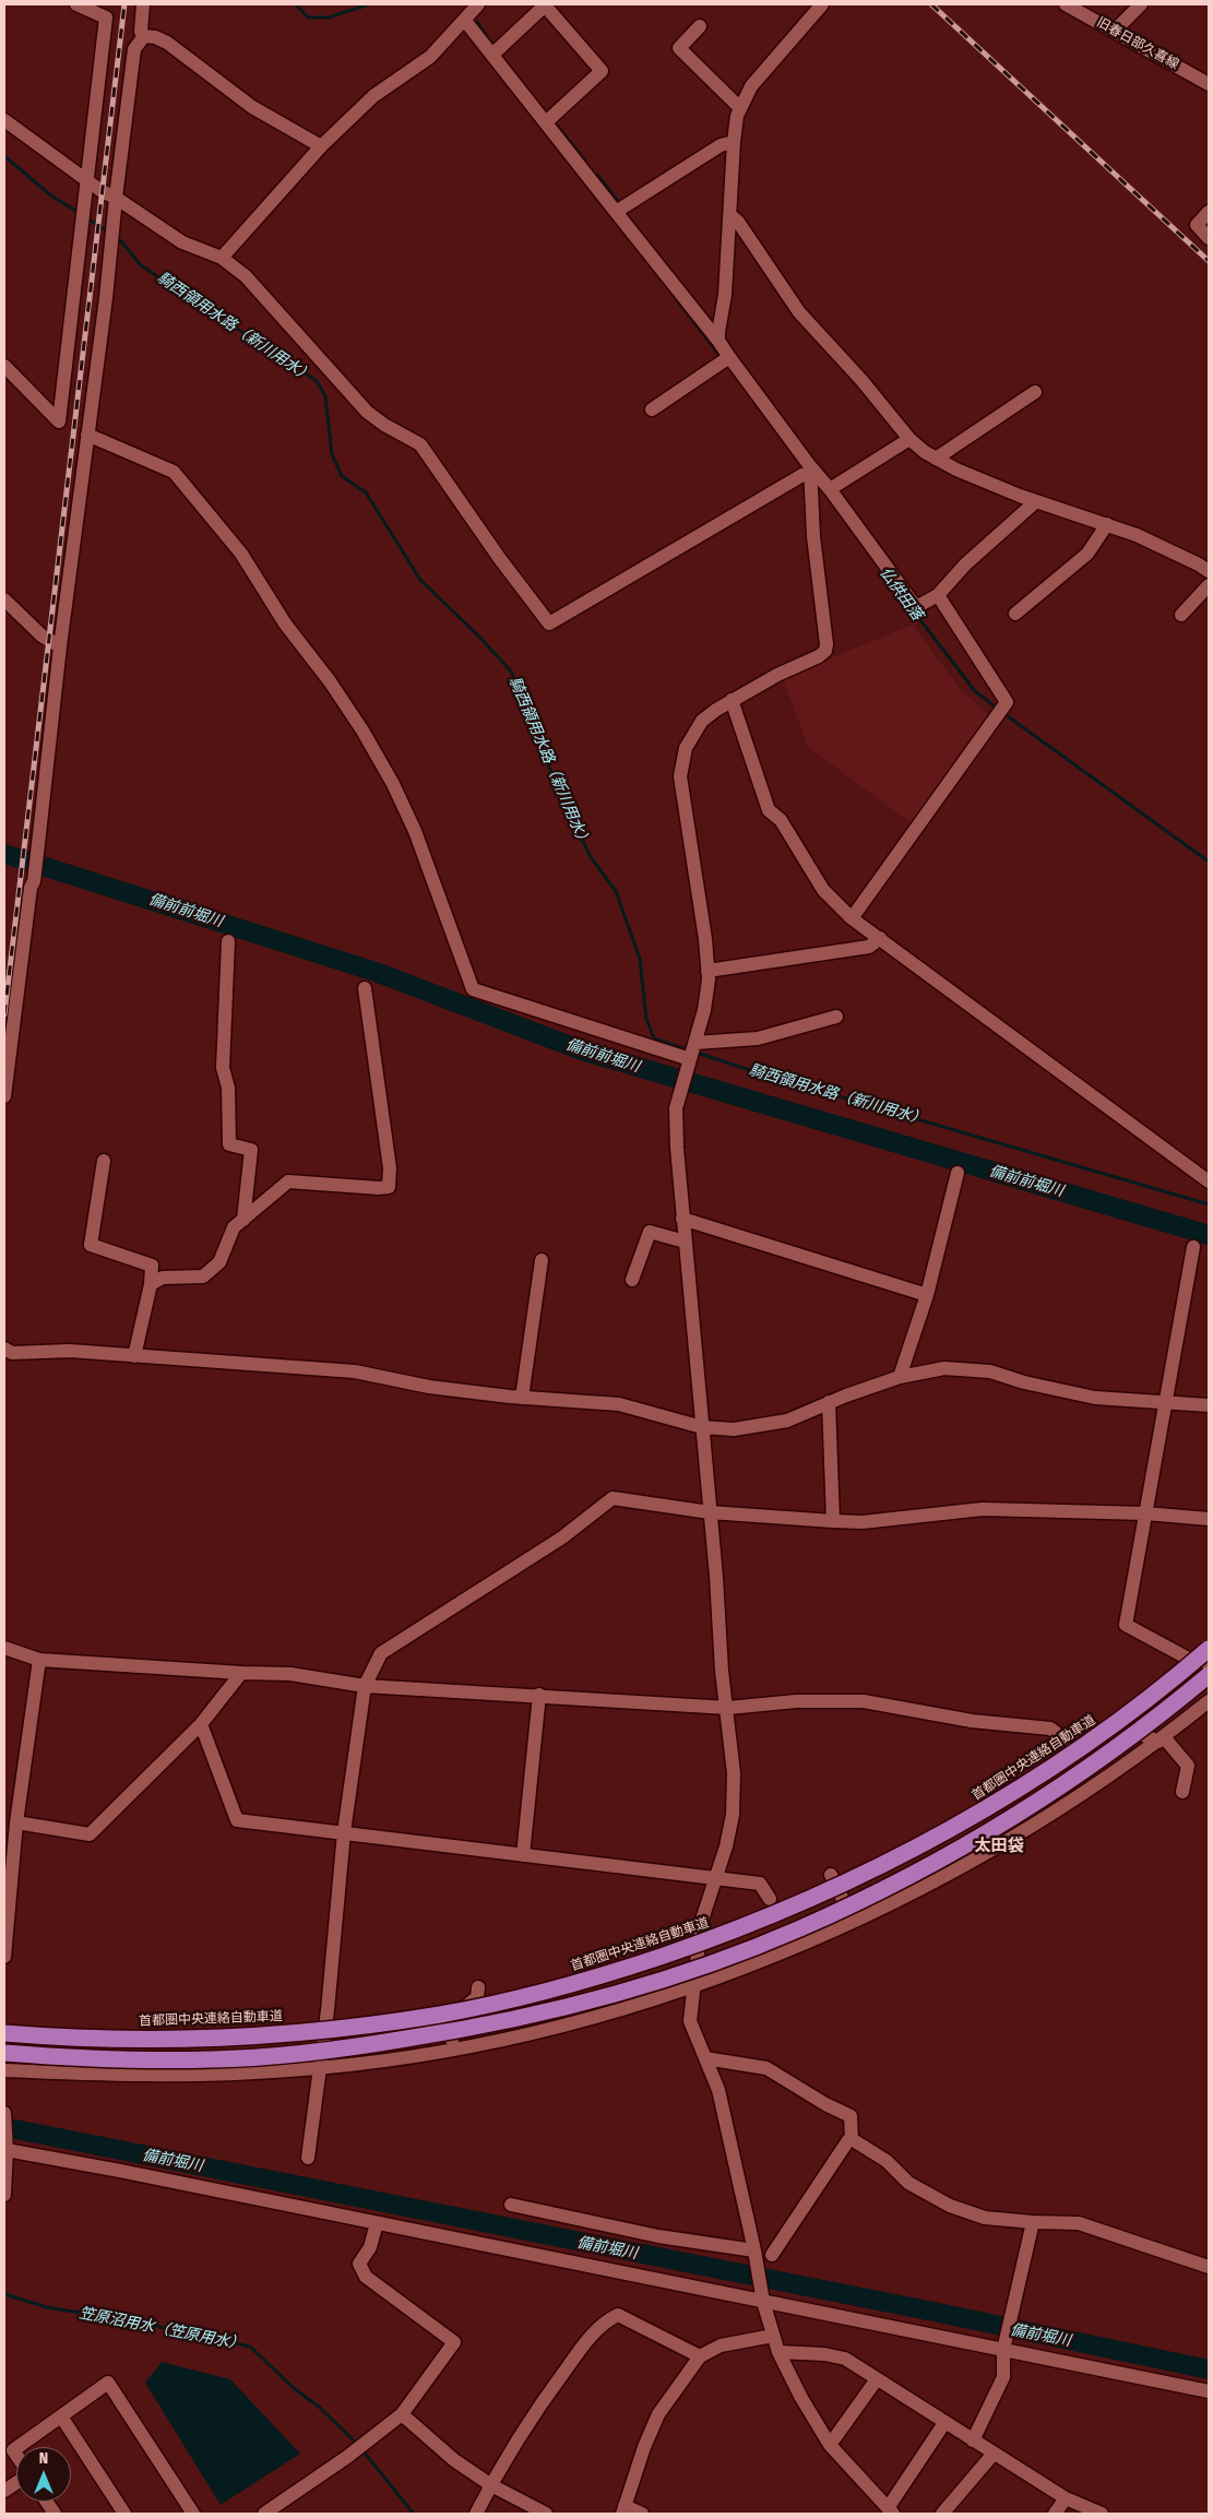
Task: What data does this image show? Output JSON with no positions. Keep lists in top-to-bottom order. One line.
{"streets":{"highway":["首都圏中央連絡自動車道"],"street":["旧春日部久喜線"]},"districts":["太田袋"],"water":["騎西領用水路（新川用水）","仏供田落","備前前堀川","備前堀川","笠原沼用水（笠原用水）"],"north":"top"}
